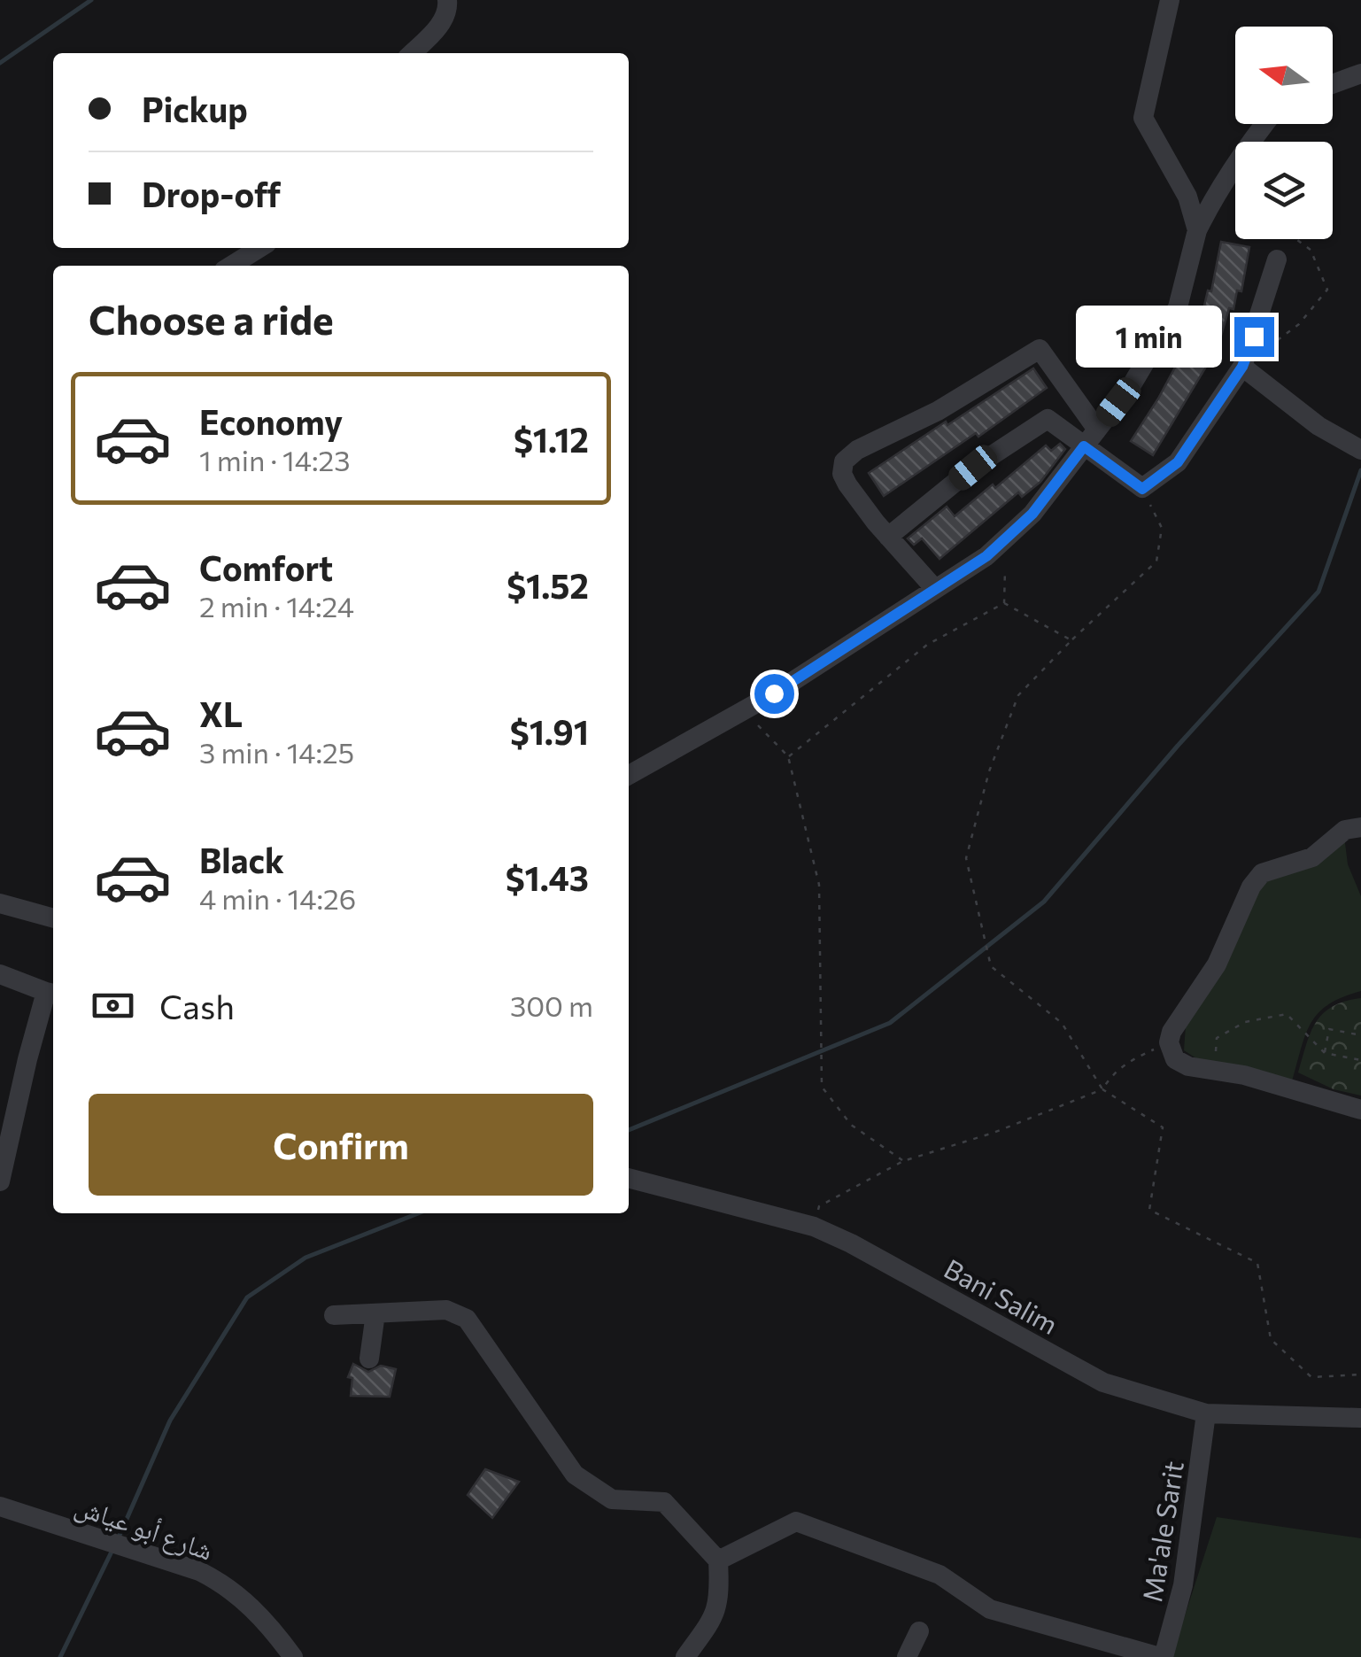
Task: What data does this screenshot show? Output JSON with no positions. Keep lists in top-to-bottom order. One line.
{"streets":{"street":["Bani Salim","شارع أبو عياش","Ma'ale Sarit"]},"crossings":[["Bani Salim","Ma'ale Sarit"]],"north":"left","page":{"banner":["Pickup","Drop-off"],"heading":"Choose a ride","bubble":"1 min","list":[{"name":"Economy","note":"1 min · 14:23","value":"$1.12"},{"name":"Comfort","note":"2 min · 14:24","value":"$1.52"},{"name":"XL","note":"3 min · 14:25","value":"$1.91"},{"name":"Black","note":"4 min · 14:26","value":"$1.43"}],"pay":["Cash","300 m"],"buttons":"Confirm"}}
